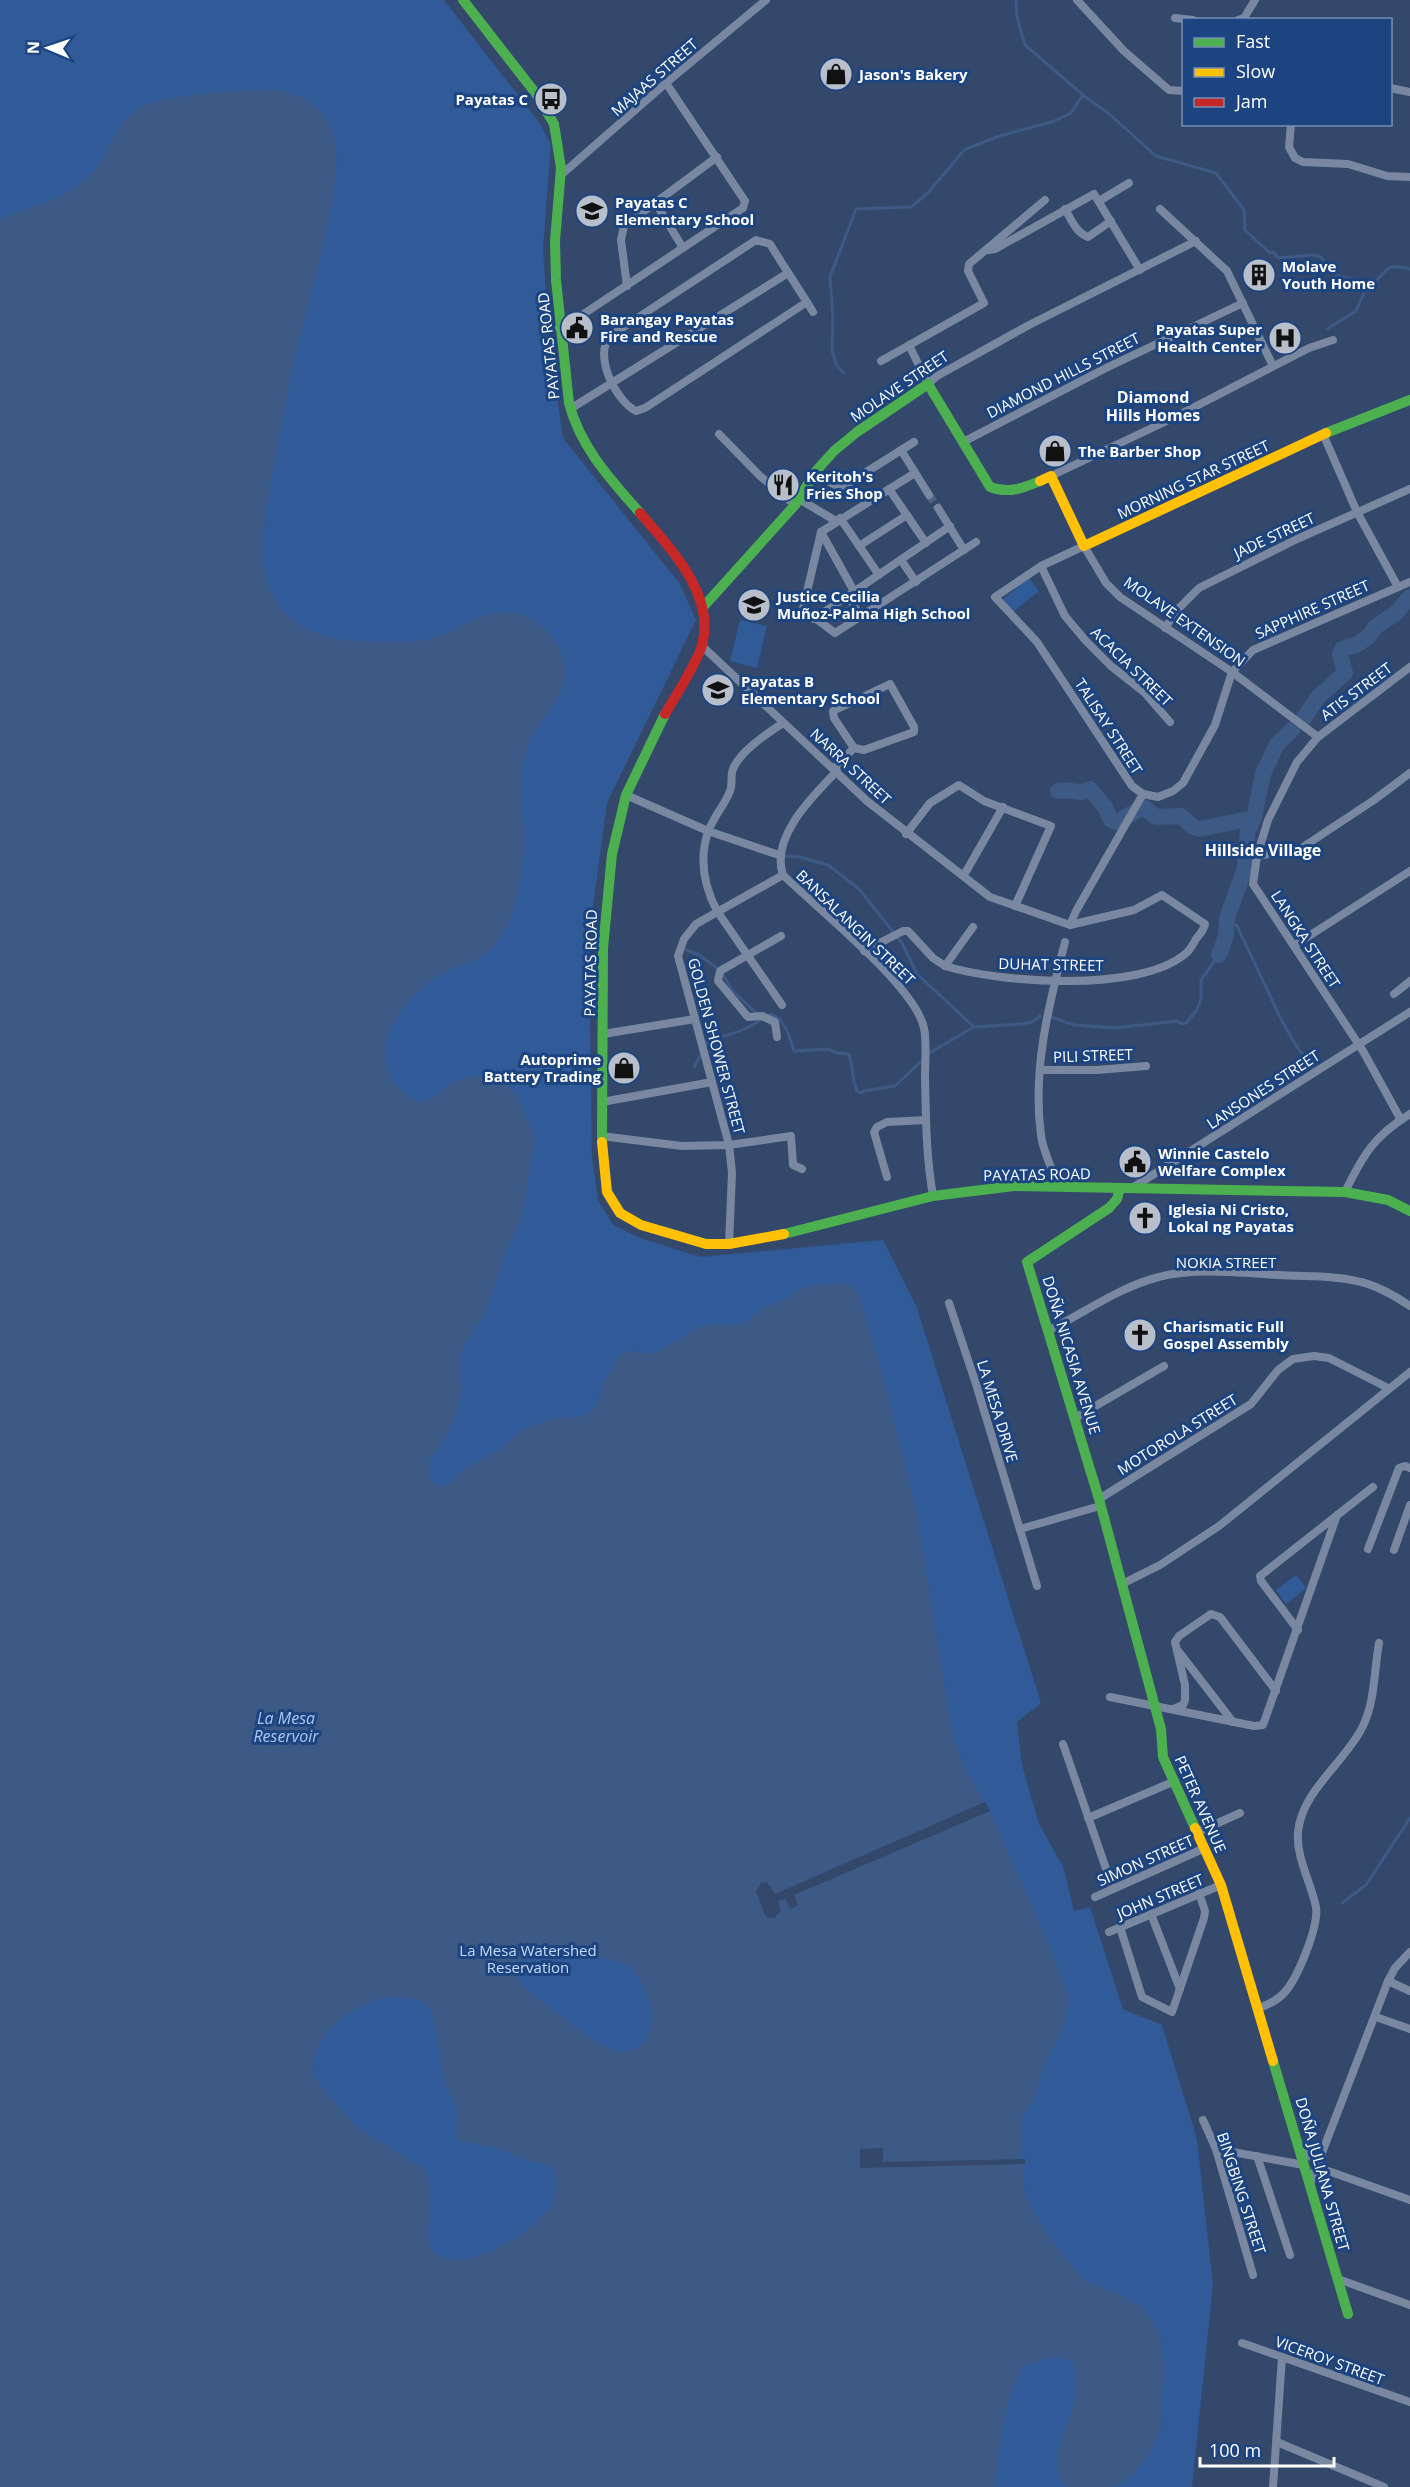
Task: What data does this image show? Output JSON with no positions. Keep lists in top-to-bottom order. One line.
{"streets":{"street":["MAJAAS STREET","PAYATAS ROAD","DIAMOND HILLS STREET","MOLAVE STREET","MORNING STAR STREET","JADE STREET","SAPPHIRE STREET","MOLAVE EXTENSION","ACACIA STREET","ATIS STREET","TALISAY STREET","NARRA STREET","BANSALANGIN STREET","LANGKA STREET","DUHAT STREET","GOLDEN SHOWER STREET","PILI STREET","LANSONES STREET","NOKIA STREET","DOÑA NICASIA AVENUE","LA MESA DRIVE","MOTOROLA STREET","PETER AVENUE","SIMON STREET","JOHN STREET","DOÑA JULIANA STREET","BINGBING STREET","VICEROY STREET"]},"crossings":[["MAJAAS STREET","PAYATAS ROAD"],["PAYATAS ROAD","MOLAVE STREET"],["PAYATAS ROAD","NARRA STREET"],["PAYATAS ROAD","BANSALANGIN STREET"],["PAYATAS ROAD","GOLDEN SHOWER STREET"],["PAYATAS ROAD","LANSONES STREET"],["PAYATAS ROAD","DOÑA NICASIA AVENUE"],["MORNING STAR STREET","MOLAVE EXTENSION"],["MORNING STAR STREET","ACACIA STREET"],["MORNING STAR STREET","TALISAY STREET"],["JADE STREET","MOLAVE EXTENSION"],["SAPPHIRE STREET","MOLAVE EXTENSION"],["SAPPHIRE STREET","TALISAY STREET"],["MOLAVE EXTENSION","ATIS STREET"],["MOLAVE EXTENSION","TALISAY STREET"],["MOLAVE EXTENSION","LANGKA STREET"],["ATIS STREET","LANGKA STREET"],["BANSALANGIN STREET","GOLDEN SHOWER STREET"],["LANGKA STREET","LANSONES STREET"],["LANSONES STREET","DOÑA NICASIA AVENUE"],["NOKIA STREET","DOÑA NICASIA AVENUE"],["DOÑA NICASIA AVENUE","MOTOROLA STREET"],["DOÑA NICASIA AVENUE","PETER AVENUE"],["MOTOROLA STREET","PETER AVENUE"],["PETER AVENUE","SIMON STREET"],["PETER AVENUE","JOHN STREET"],["PETER AVENUE","DOÑA JULIANA STREET"]],"districts":["Diamond Hills Homes","Hillside Village"],"water":["La Mesa Reservoir"],"parks":["La Mesa Watershed Reservation"],"places":{"shop":["Jason's Bakery","The Barber Shop","Autoprime Battery Trading"],"bus stop":["Payatas C"],"school or university":["Payatas C Elementary School","Justice Cecilia Muñoz-Palma High School","Payatas B Elementary School"],"building":["Molave Youth Home"],"public building":["Barangay Payatas Fire and Rescue","Winnie Castelo Welfare Complex"],"hospital":["Payatas Super Health Center"],"restaurant":["Keritoh's Fries Shop"],"church":["Iglesia Ni Cristo, Lokal ng Payatas","Charismatic Full Gospel Assembly"]},"legend":["Fast","Slow","Jam"],"scale_bar":"100 m","north":"left"}
